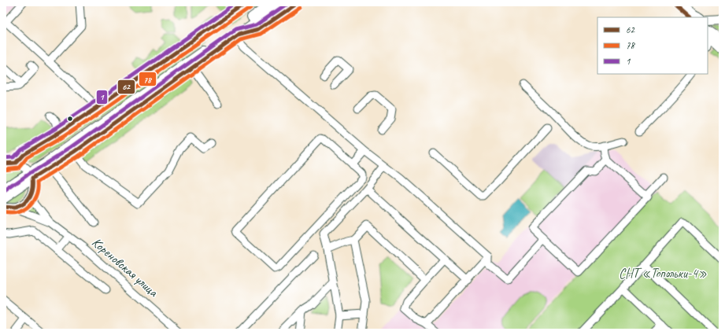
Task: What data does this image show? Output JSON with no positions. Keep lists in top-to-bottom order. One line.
{"streets":{"street":["Кореновская улица"]},"parks":["СНТ «Топольки-4»"],"lines":["transit line 62","transit line 1","transit line 78"],"legend":["62","78","1"]}
